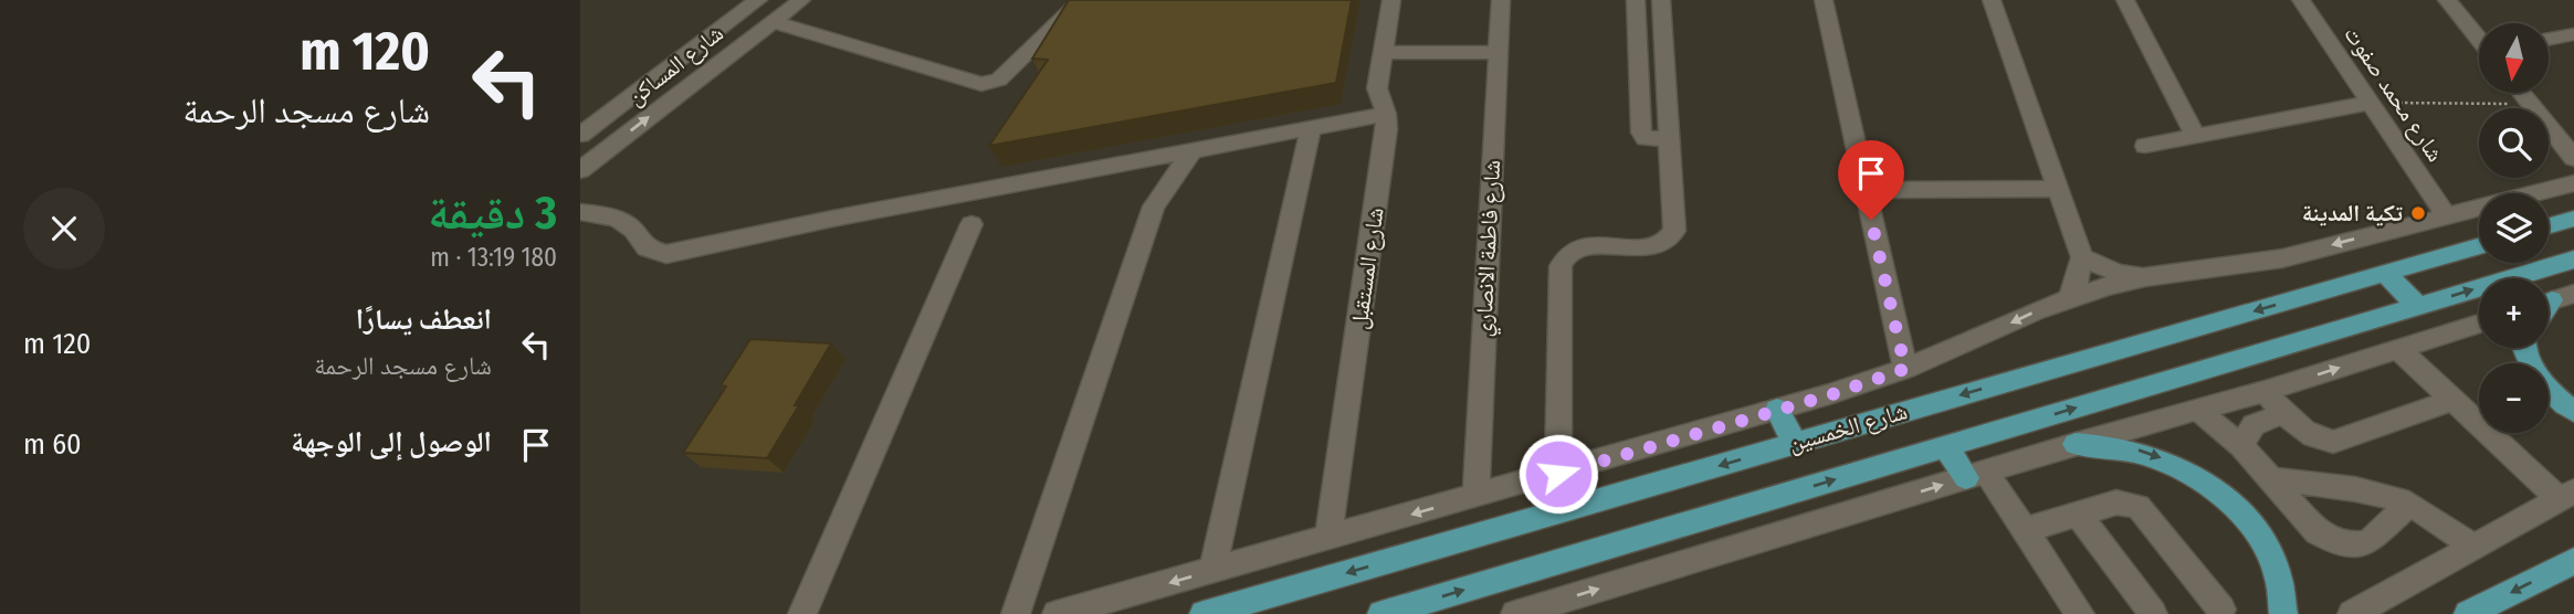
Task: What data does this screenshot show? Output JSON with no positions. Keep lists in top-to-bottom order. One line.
{"streets":{"main road":["شارع الخمسين"],"street":["شارع المساكن","شارع محمد صفوت","شارع فاطمة الانصاري","شارع المستقبل"]},"places":["تكية المدينة"],"north":"bottom","page":{"turn":["120 m","شارع مسجد الرحمة"],"map_buttons":["+","−"],"heading":["3 دقيقة","180 m · 13:19"],"list":[{"name":"انعطف يسارًا","note":"شارع مسجد الرحمة","value":"120 m"},{"name":"الوصول إلى الوجهة","value":"60 m"}]}}
